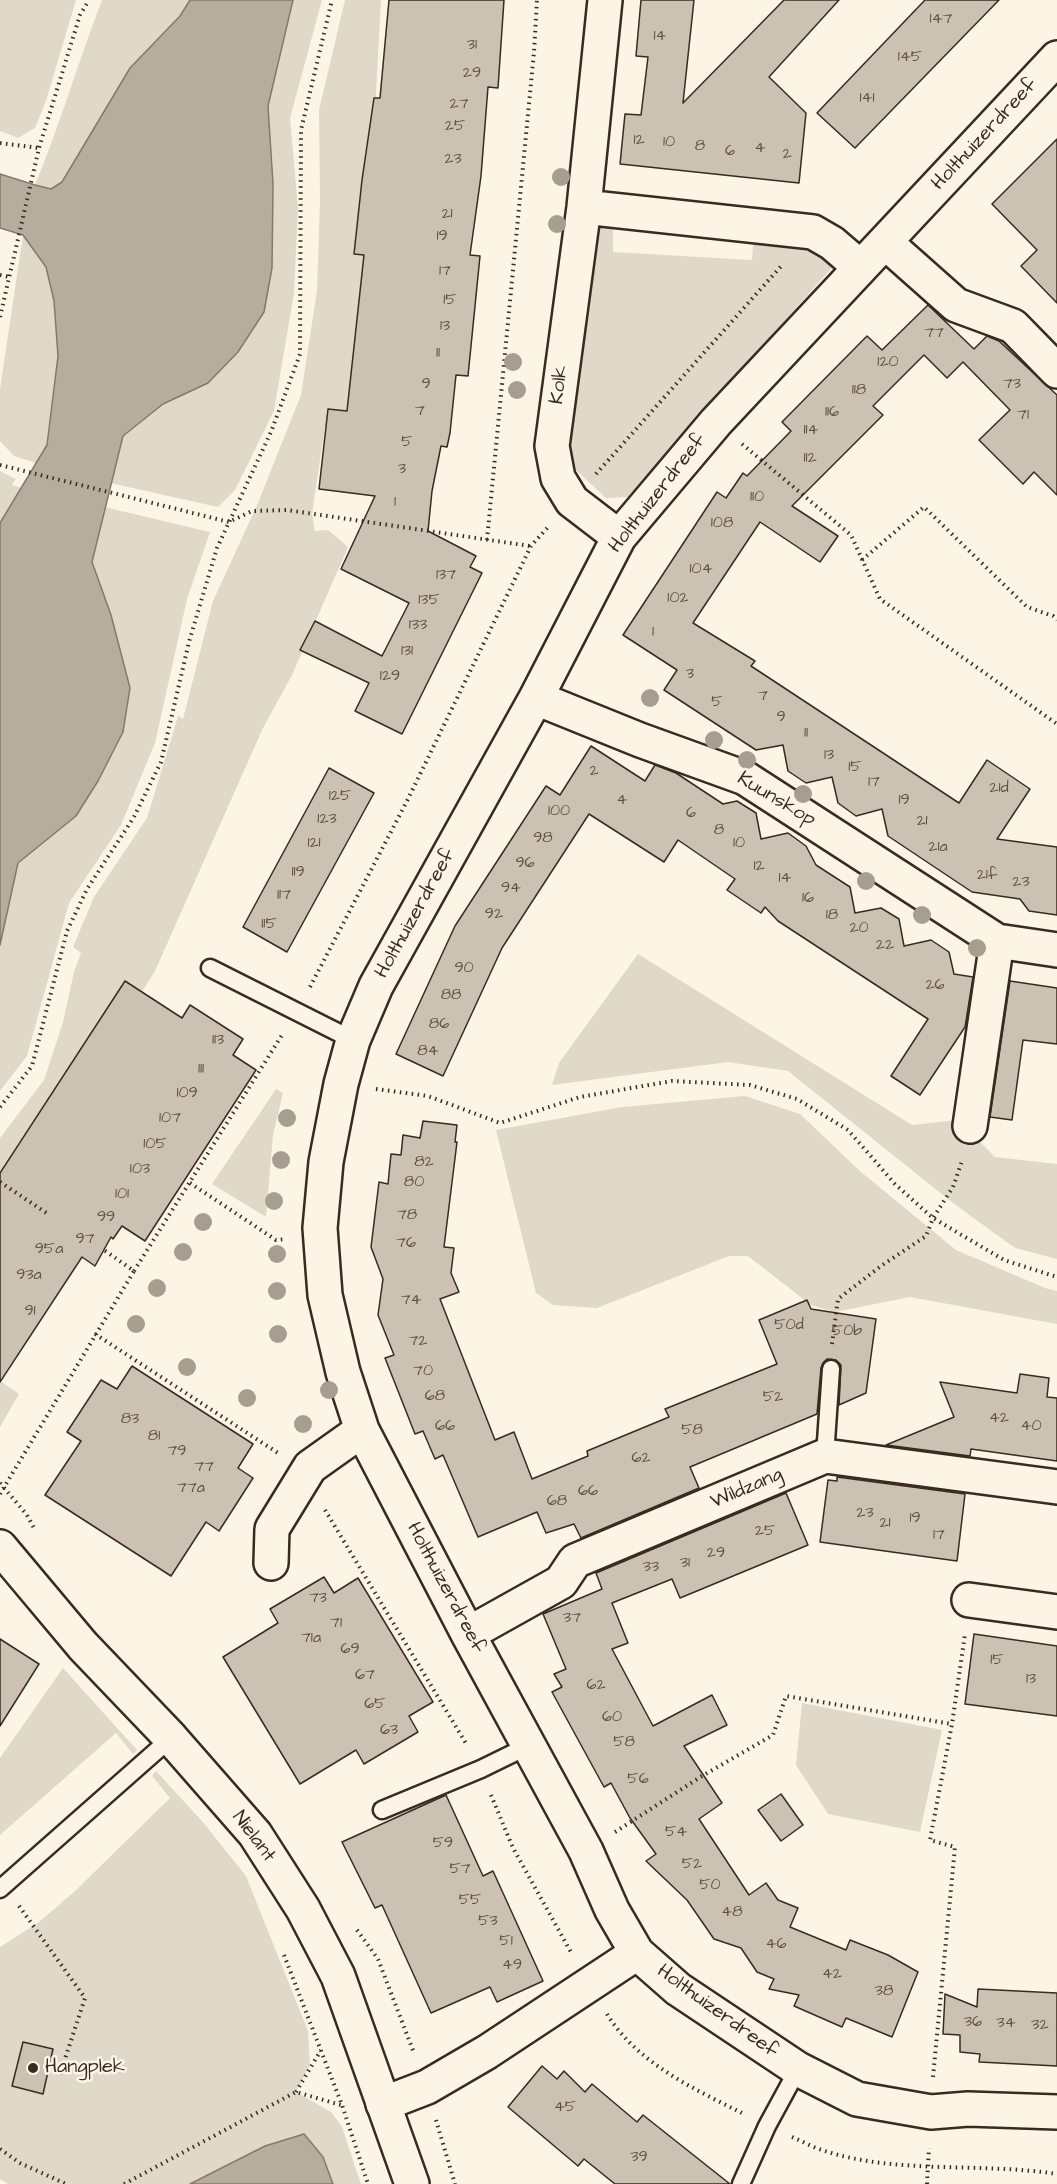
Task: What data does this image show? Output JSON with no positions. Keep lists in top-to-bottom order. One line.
{"streets":{"street":["Holthuizerdreef","Kolk","Kuunskop","Wildzang","Nielant"]},"crossings":[["Holthuizerdreef","Kolk"],["Holthuizerdreef","Kuunskop"],["Holthuizerdreef","Wildzang"],["Holthuizerdreef","Nielant"]],"places":["Hangplek"],"house_numbers":["147","14","31","145","29","141","27","25","12","10","8","4","6","2","23","21","19","17","15","13","77","11","120","9","73","118","7","116","71","114","5","112","3","110","1","108","104","137","102","135","133","1","131","3","129","7","5","9","11","13","15","2","17","21d","125","4","19","100","6","123","21","8","98","121","10","21a","96","12","119","21f","14","23","94","117","16","92","18","115","20","22","90","26","88","86","113","84","111","109","107","105","82","103","80","101","78","99","97","76","95a","93a","74","91","50d","50b","72","70","68","52","42","83","66","40","58","81","79","62","77","77a","66","68","23","19","21","25","17","29","31","33","73","37","71","71a","69","15","67","13","62","65","60","63","58","56","54","59","52","57","50","55","48","53","51","46","49","42","38","36","34","32","45","39"]}
